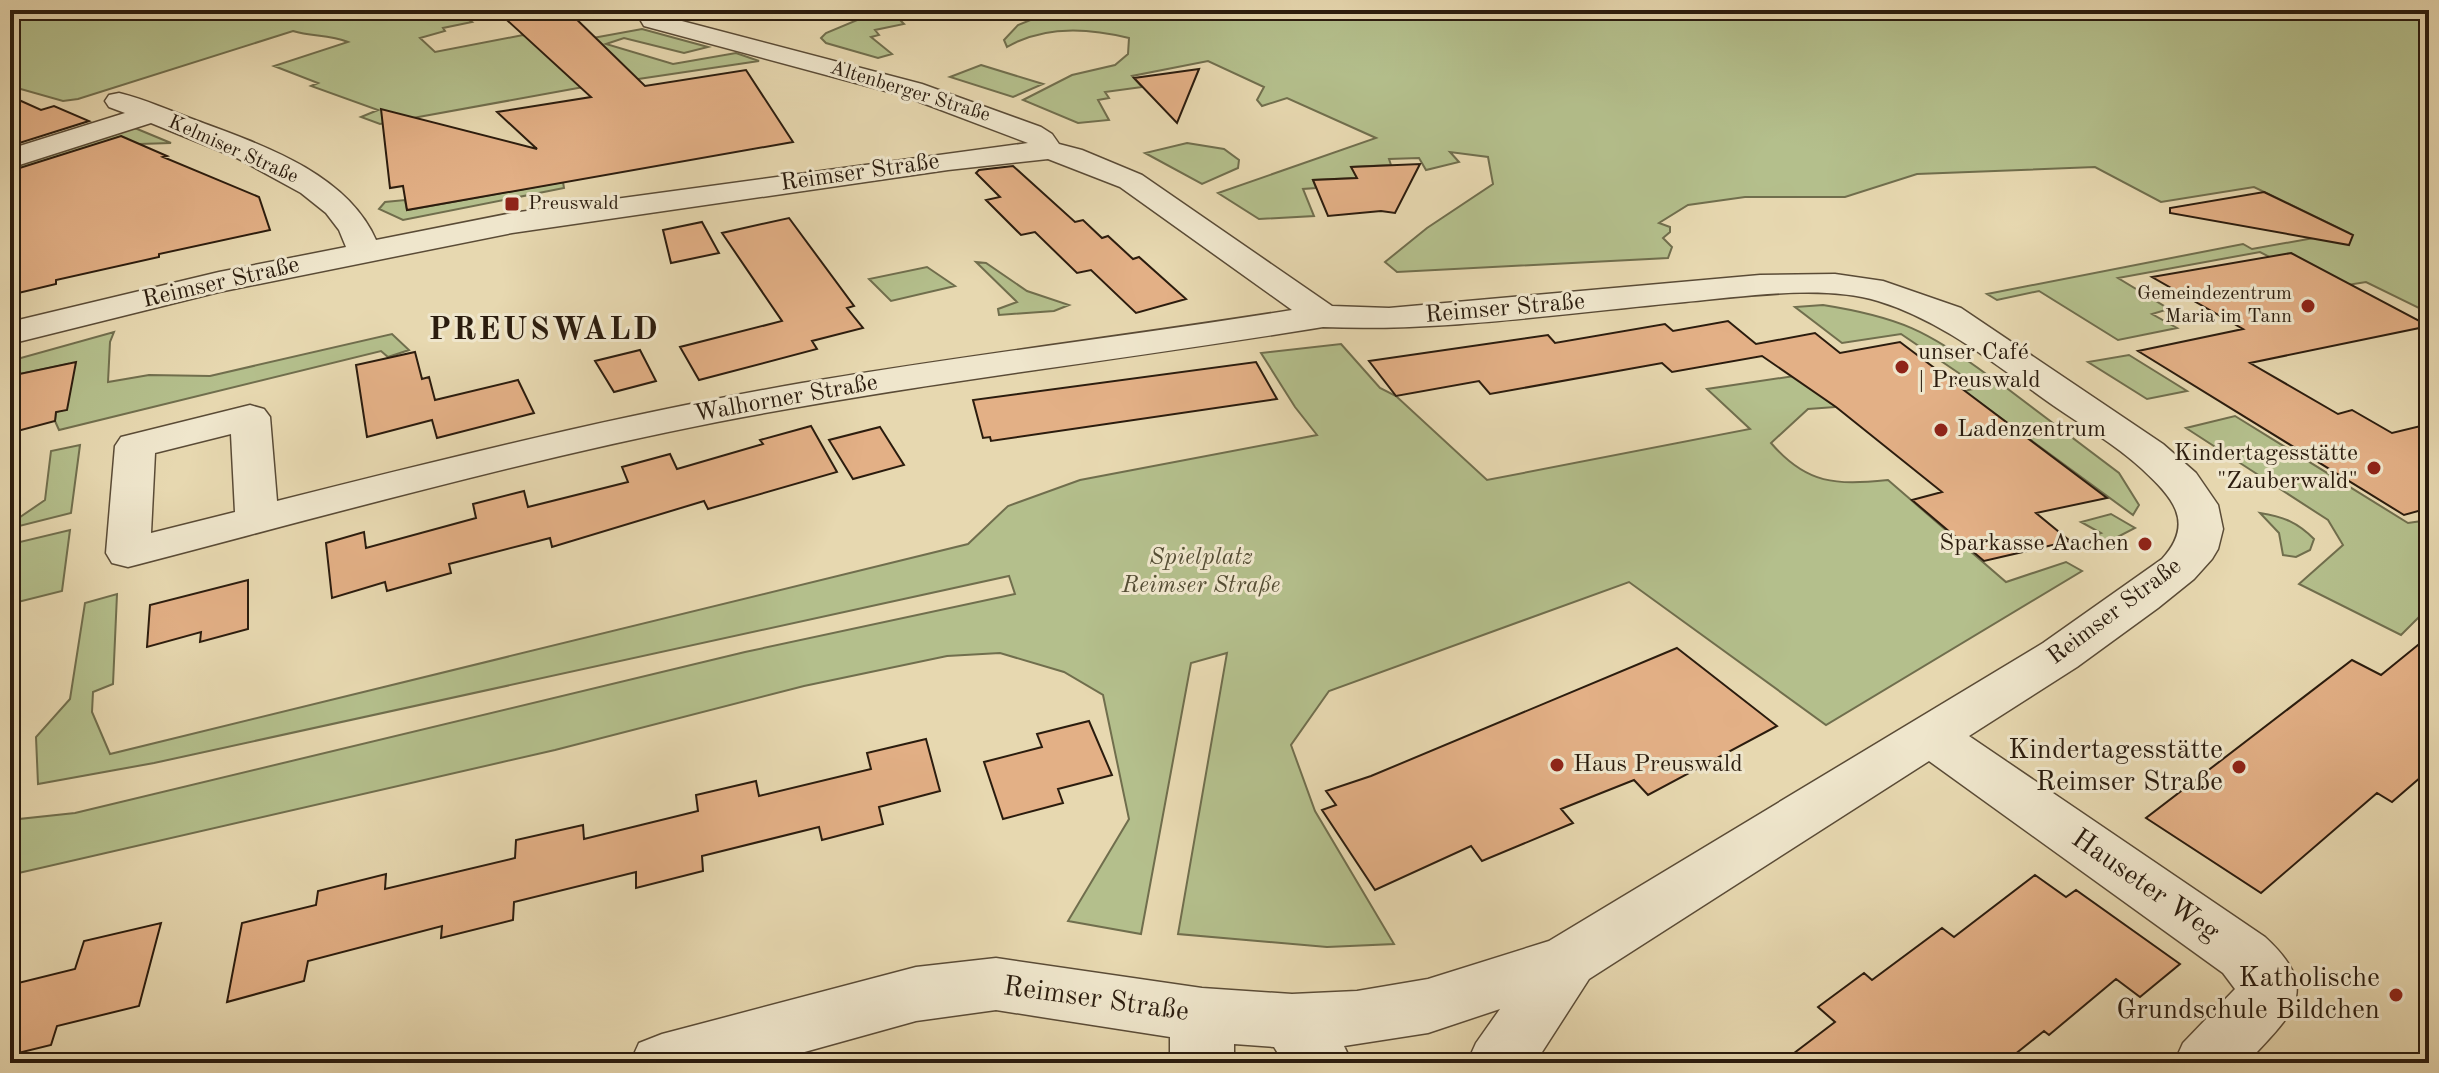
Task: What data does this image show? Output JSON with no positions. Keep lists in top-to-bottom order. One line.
{"streets":{"street":["Altenberger Straße","Kelmiser Straße","Reimser Straße","Walhorner Straße","Hauseter Weg"]},"crossings":[["Altenberger Straße","Reimser Straße"],["Kelmiser Straße","Reimser Straße"],["Reimser Straße","Walhorner Straße"],["Reimser Straße","Hauseter Weg"]],"districts":["PREUSWALD"],"parks":["Spielplatz Reimser Straße"],"places":{"transit":["Preuswald"],"other":["Gemeindezentrum Maria im Tann","unser Café | Preuswald","Ladenzentrum","Kindertagesstätte \"Zauberwald\"","Sparkasse Aachen","Haus Preuswald","Kindertagesstätte Reimser Straße","Katholische Grundschule Bildchen"]}}
